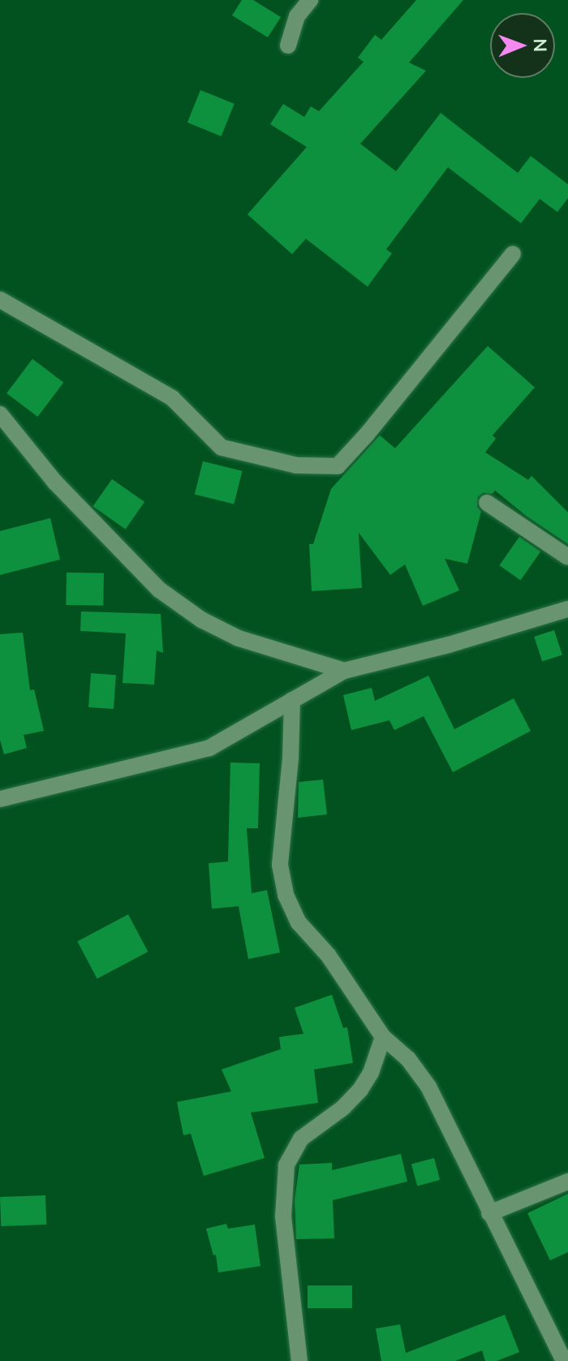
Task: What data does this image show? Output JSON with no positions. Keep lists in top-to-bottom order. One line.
{"north":"right"}
